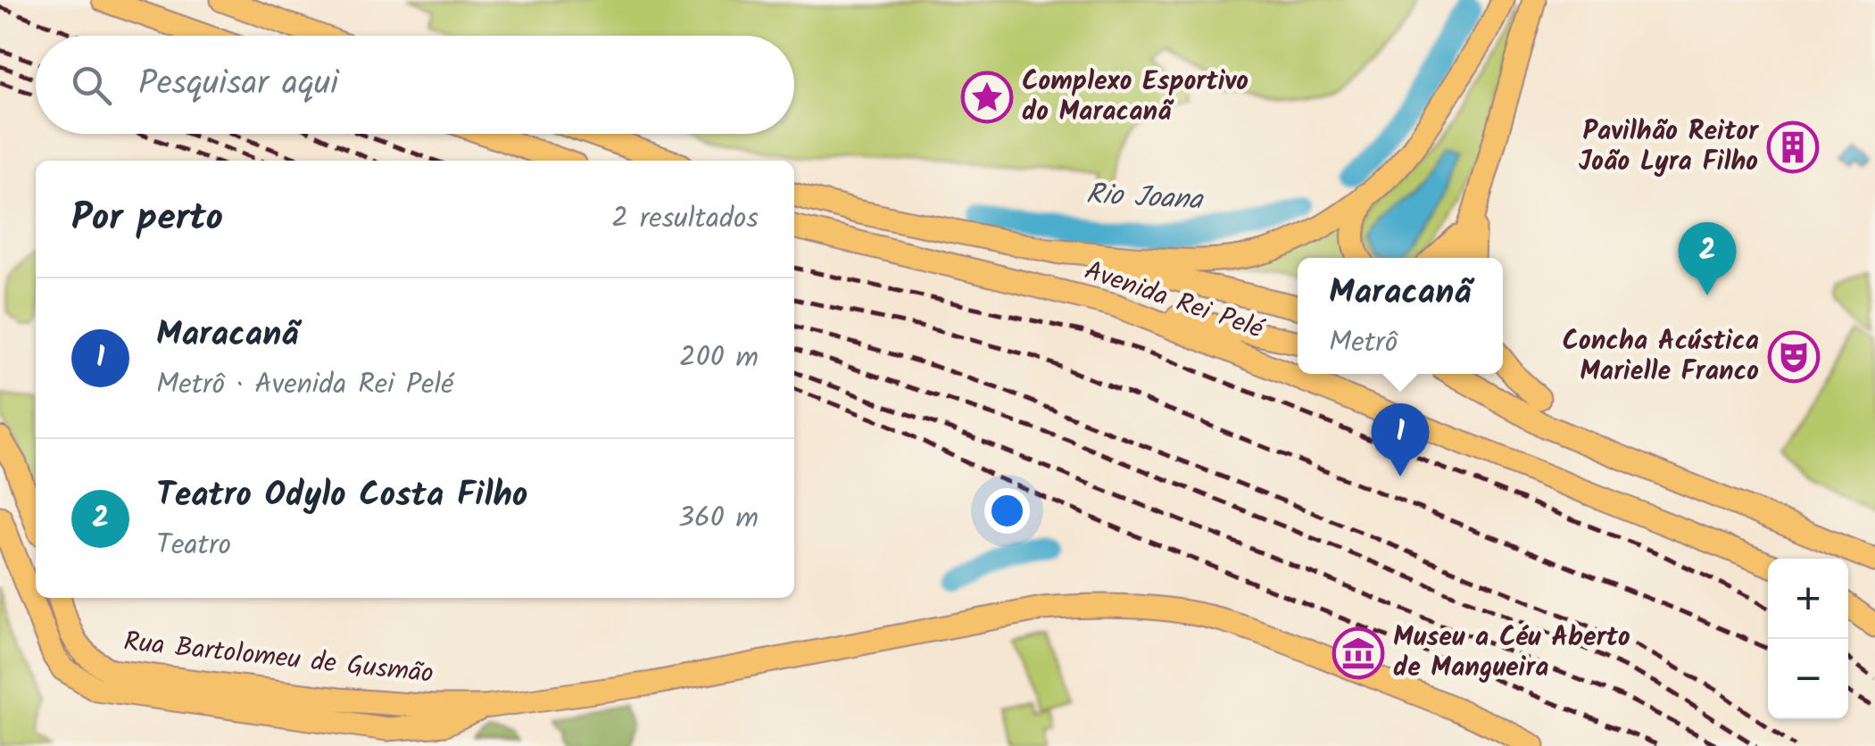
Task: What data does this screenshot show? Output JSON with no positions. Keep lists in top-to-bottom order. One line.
{"streets":{"main road":["Avenida Rei Pelé","Rua Bartolomeu de Gusmão"]},"water":["Rio Joana"],"places":{"place":["Complexo Esportivo do Maracanã"],"building":["Pavilhão Reitor João Lyra Filho"],"theatre":["Concha Acústica Marielle Franco"],"museum":["Museu a Céu Aberto de Mangueira"]},"page":{"search":"Pesquisar aqui","heading":["Por perto","2 resultados"],"pins":["2","1"],"popup":["Maracanã","Metrô"],"list":[{"mark":"1","name":"Maracanã","note":"Metrô · Avenida Rei Pelé","value":"200 m"},{"mark":"2","name":"Teatro Odylo Costa Filho","note":"Teatro","value":"360 m"}],"map_buttons":["+","−"]}}
